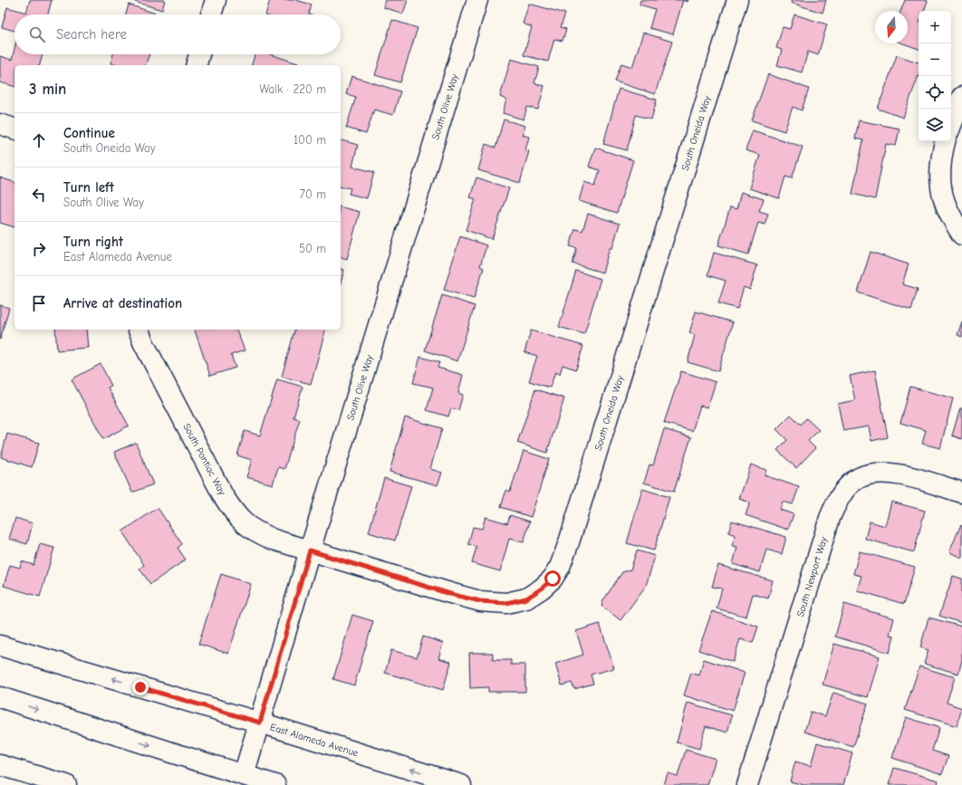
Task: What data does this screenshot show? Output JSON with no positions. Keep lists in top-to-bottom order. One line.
{"streets":{"street":["South Olive Way","South Oneida Way","South Pontiac Way","South Newport Way","East Alameda Avenue"]},"crossings":[["South Olive Way","South Oneida Way"],["South Olive Way","South Pontiac Way"],["South Olive Way","East Alameda Avenue"],["South Oneida Way","South Pontiac Way"]],"north":"bottom","page":{"map_buttons":["+","−"],"search":"Search here","heading":["3 min","Walk · 220 m"],"list":[["Continue","South Oneida Way","100 m"],["Turn left","South Olive Way","70 m"],["Turn right","East Alameda Avenue","50 m"],"Arrive at destination"]}}
